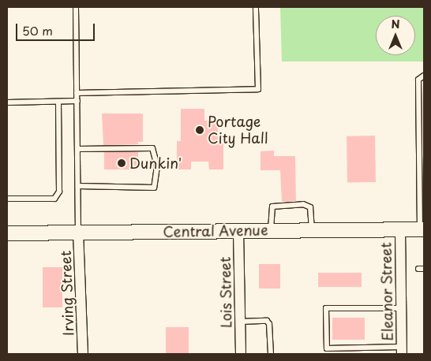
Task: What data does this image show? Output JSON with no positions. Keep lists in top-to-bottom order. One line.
{"streets":{"main road":["Central Avenue"],"street":["Eleanor Street","Lois Street","Irving Street"]},"crossings":[["Central Avenue","Eleanor Street"],["Central Avenue","Lois Street"],["Central Avenue","Irving Street"]],"places":["Portage City Hall","Dunkin'"],"scale_bar":"50 m","north":"top"}
